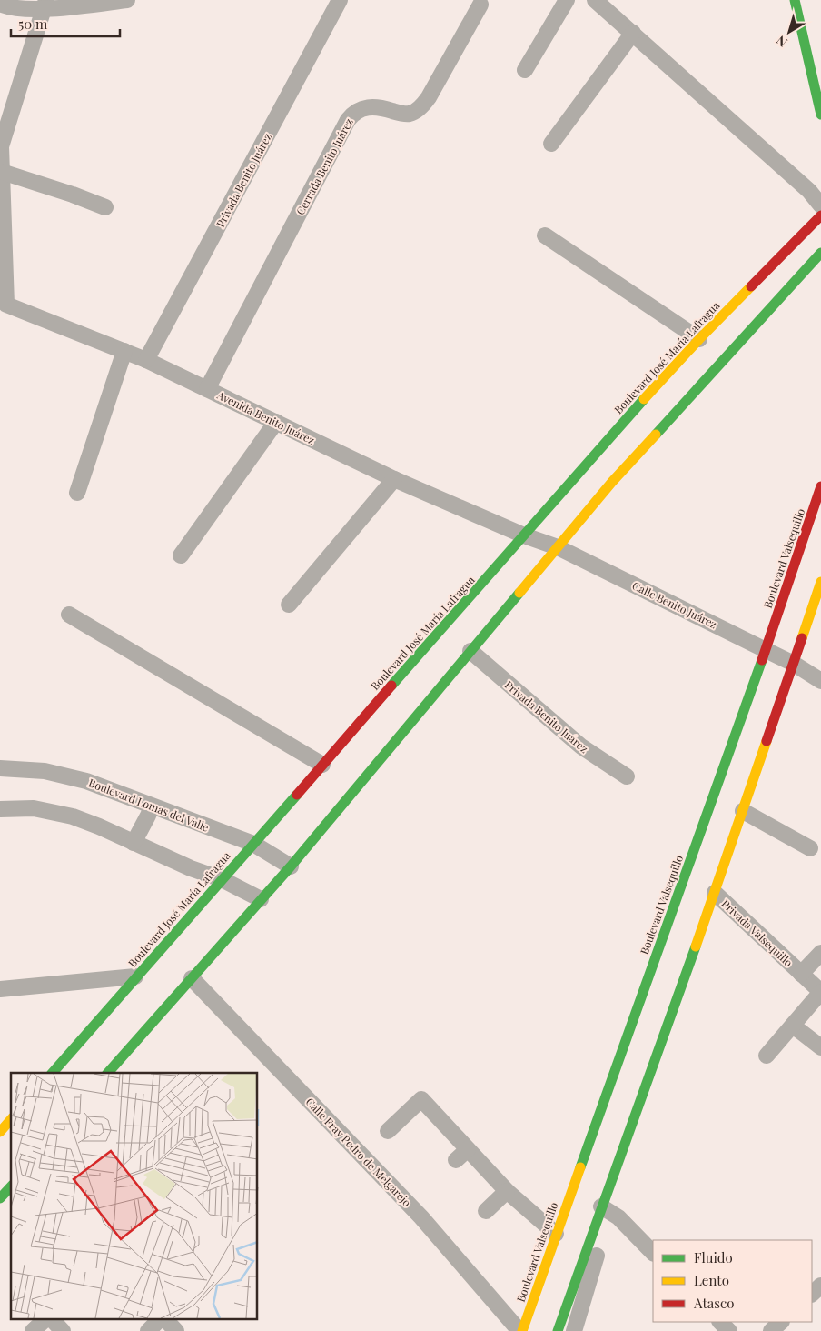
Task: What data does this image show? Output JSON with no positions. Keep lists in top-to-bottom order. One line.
{"streets":{"main road":["Boulevard José María Lafragua","Boulevard Valsequillo"],"street":["Cerrada Benito Juárez","Privada Benito Juárez","Avenida Benito Juárez","Calle Benito Juárez","Boulevard Lomas del Valle","Privada Valsequillo","Calle Fray Pedro de Melgarejo"]},"crossings":[["Cerrada Benito Juárez","Avenida Benito Juárez"],["Privada Benito Juárez","Avenida Benito Juárez"],["Boulevard José María Lafragua","Avenida Benito Juárez"],["Boulevard José María Lafragua","Calle Benito Juárez"],["Boulevard José María Lafragua","Boulevard Lomas del Valle"],["Avenida Benito Juárez","Calle Benito Juárez"],["Boulevard Valsequillo","Calle Benito Juárez"],["Boulevard Valsequillo","Calle Fray Pedro de Melgarejo"]],"legend":["Fluido","Lento","Atasco"],"scale_bar":"50 m","north":"bottom left"}
